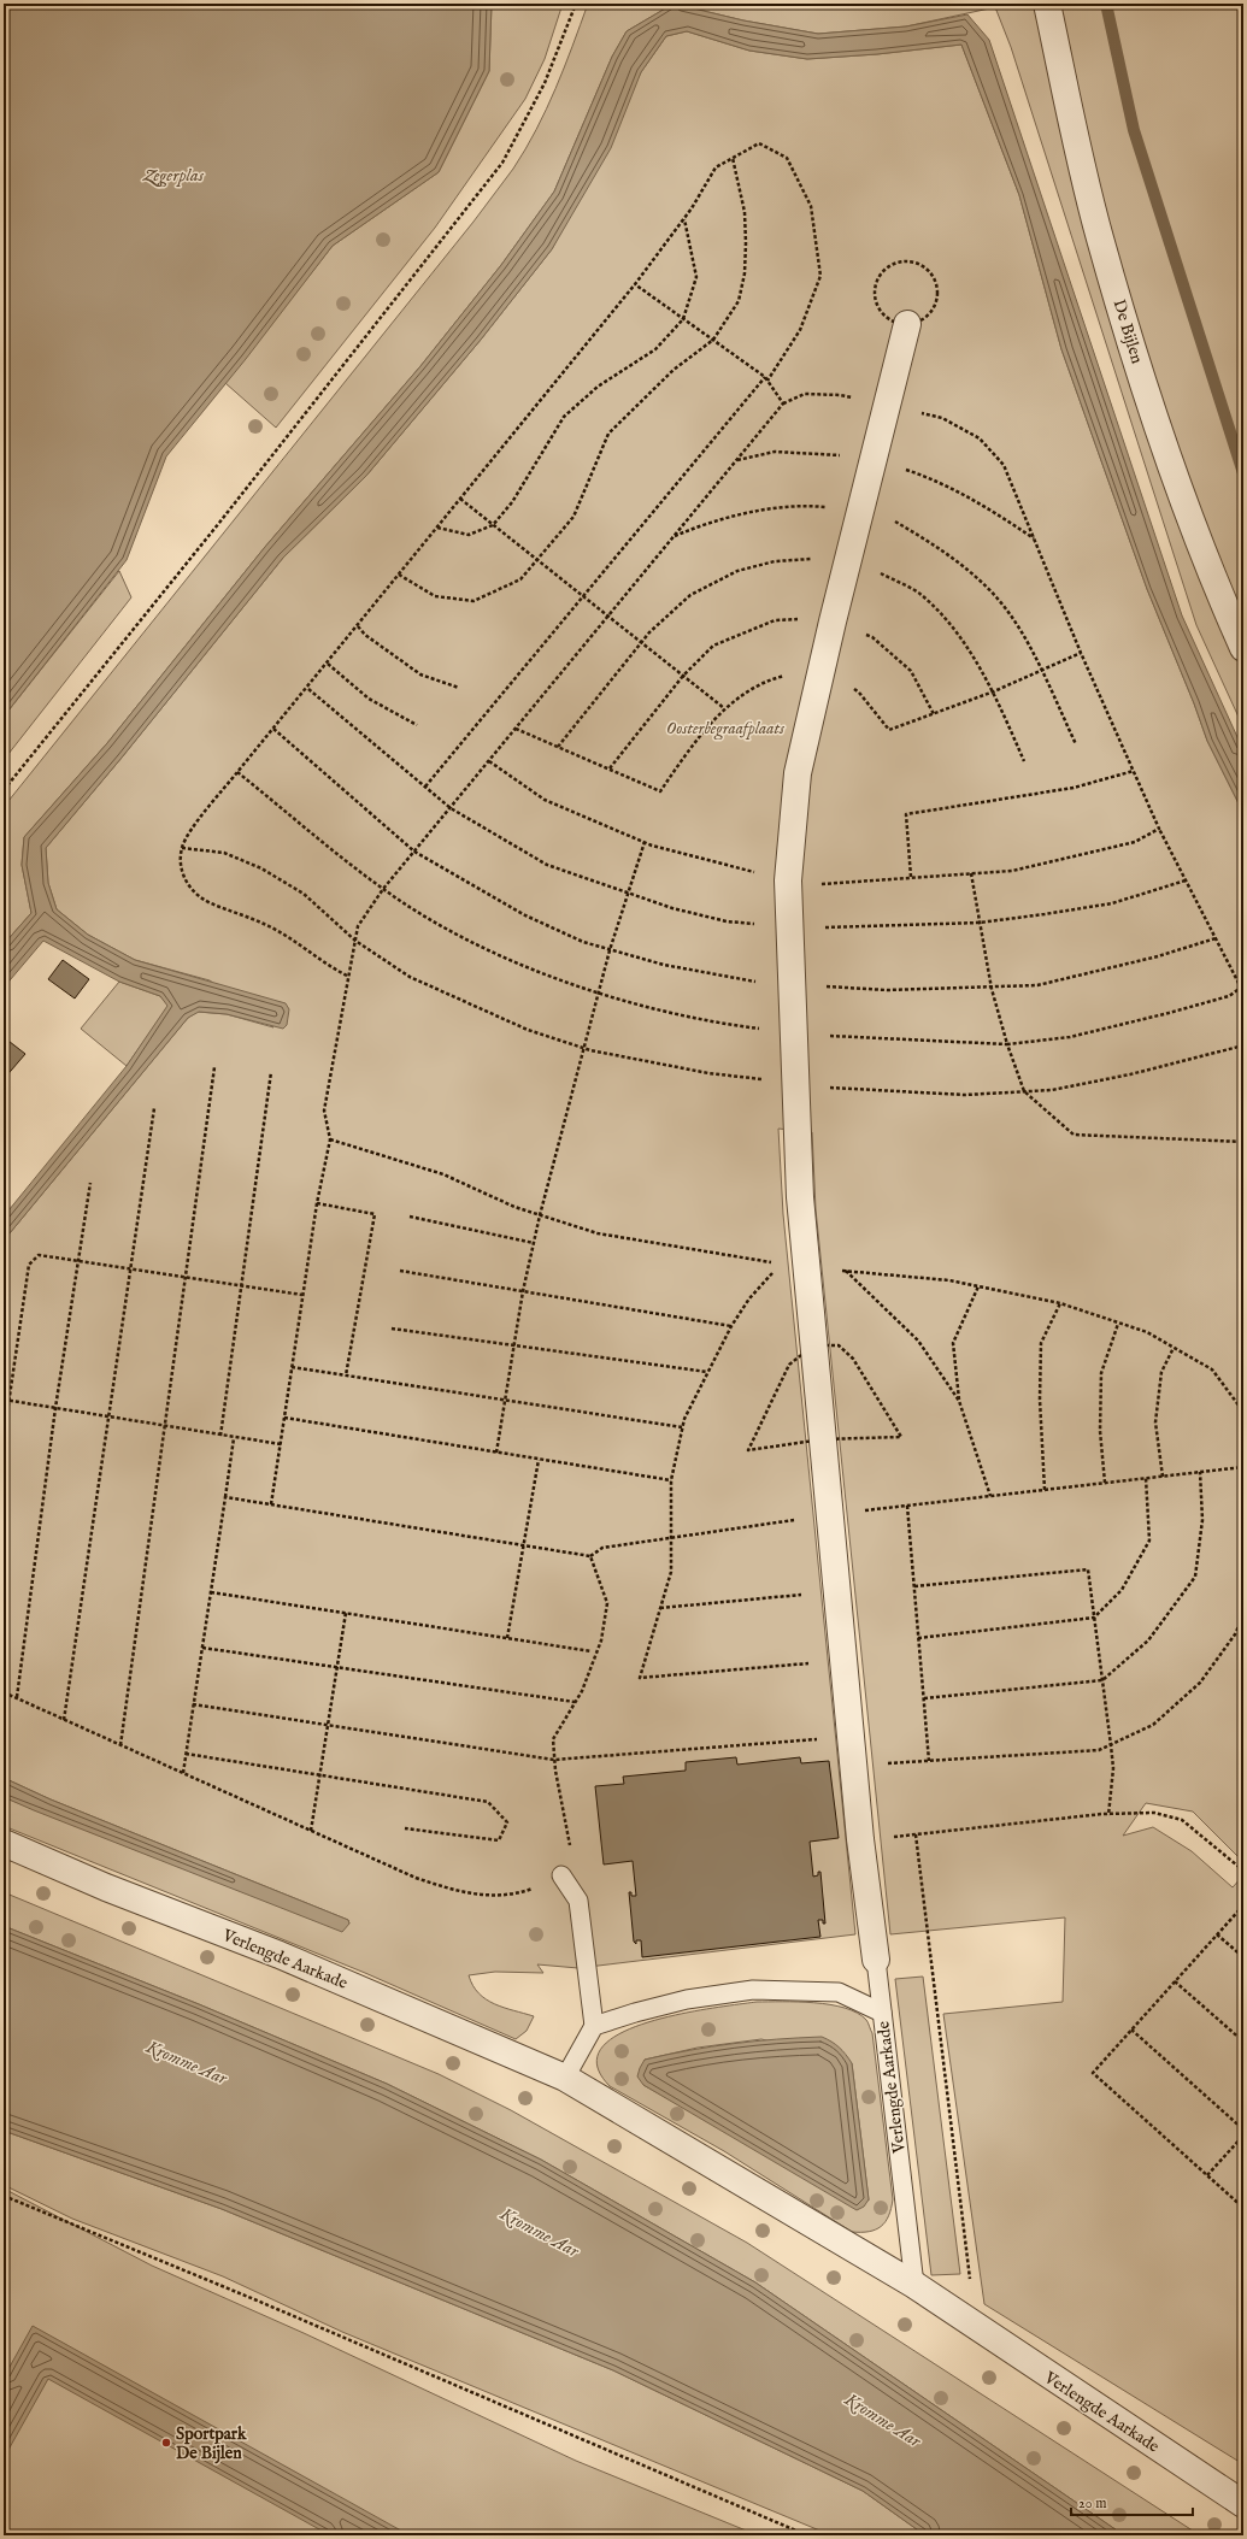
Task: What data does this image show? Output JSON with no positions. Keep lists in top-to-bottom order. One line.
{"streets":{"street":["De Bijlen","Verlengde Aarkade"]},"water":["Zegerplas","Kromme Aar"],"parks":["Oosterbegraafplaats"],"places":["Sportpark De Bijlen"],"scale_bar":"20 m"}
